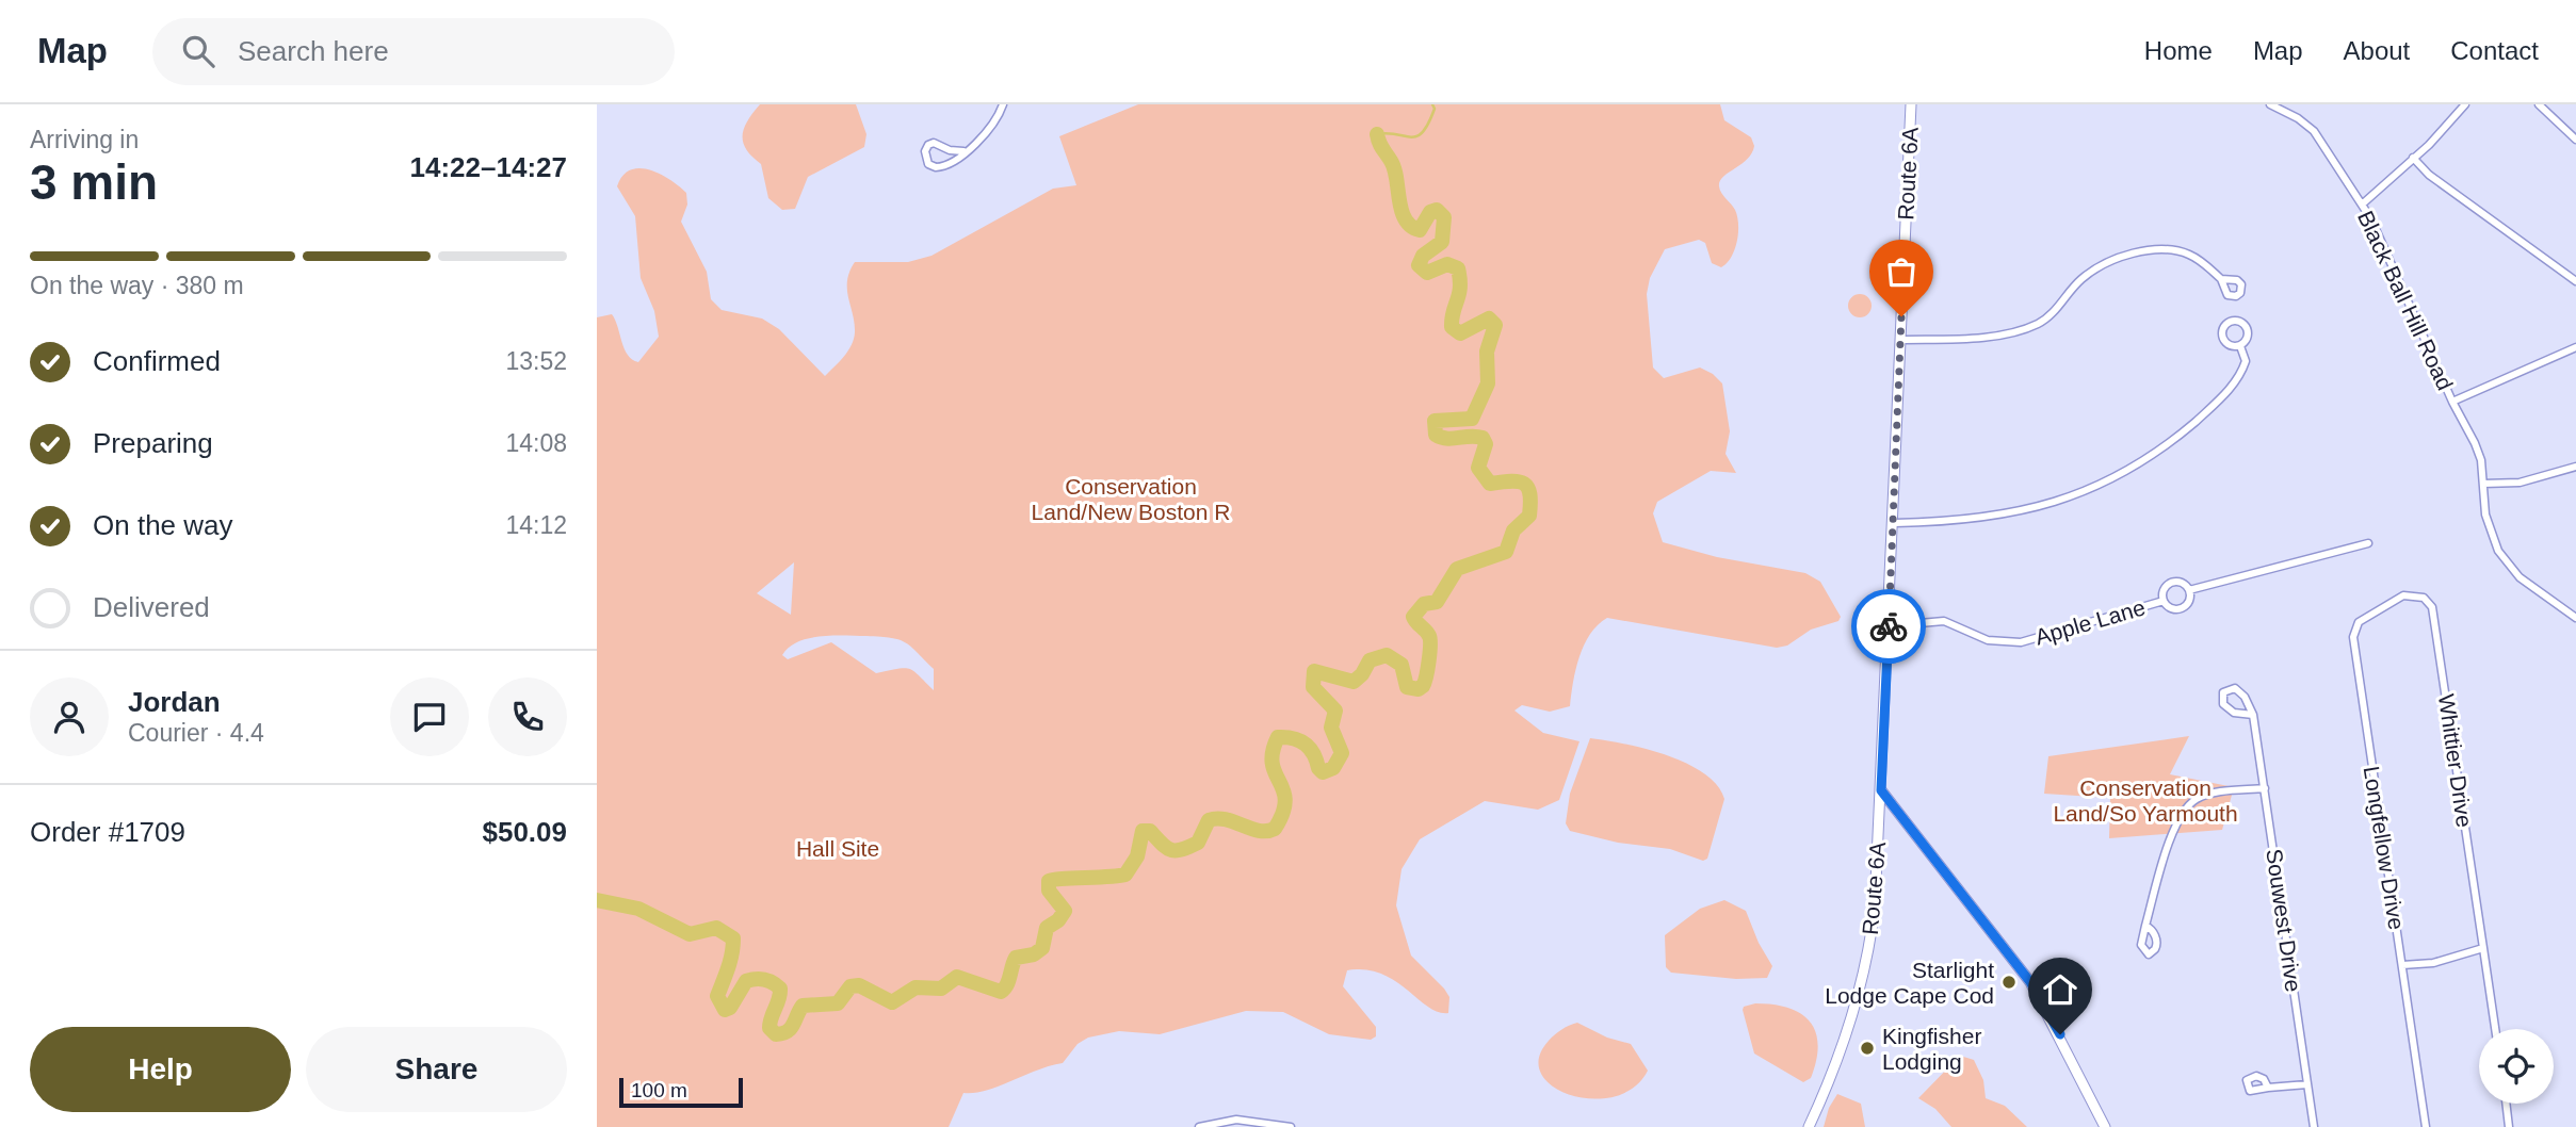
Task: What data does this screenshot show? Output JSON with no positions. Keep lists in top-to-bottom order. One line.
{"streets":{"main road":["Route 6A"],"street":["Black Ball Hill Road","Apple Lane","Whittier Drive","Longfellow Drive","Souwest Drive"]},"crossings":[["Route 6A","Apple Lane"],["Whittier Drive","Longfellow Drive"]],"parks":["Conservation Land/New Boston R","Conservation Land/So Yarmouth","Hall Site"],"places":["Starlight Lodge Cape Cod","Kingfisher Lodging"],"scale_bar":"100 m","page":{"header":"Map","search":"Search here","nav":["Home","Map","About","Contact"],"heading":["3 min","Arriving in","14:22–14:27"],"panel":["Jordan","Courier · 4.4","Order #1709","$50.09"],"bar":"On the way · 380 m","list":[["Confirmed","13:52"],["Preparing","14:08"],["On the way","14:12"],"Delivered"],"buttons":["Help","Share"],"scale":"100 m"}}
